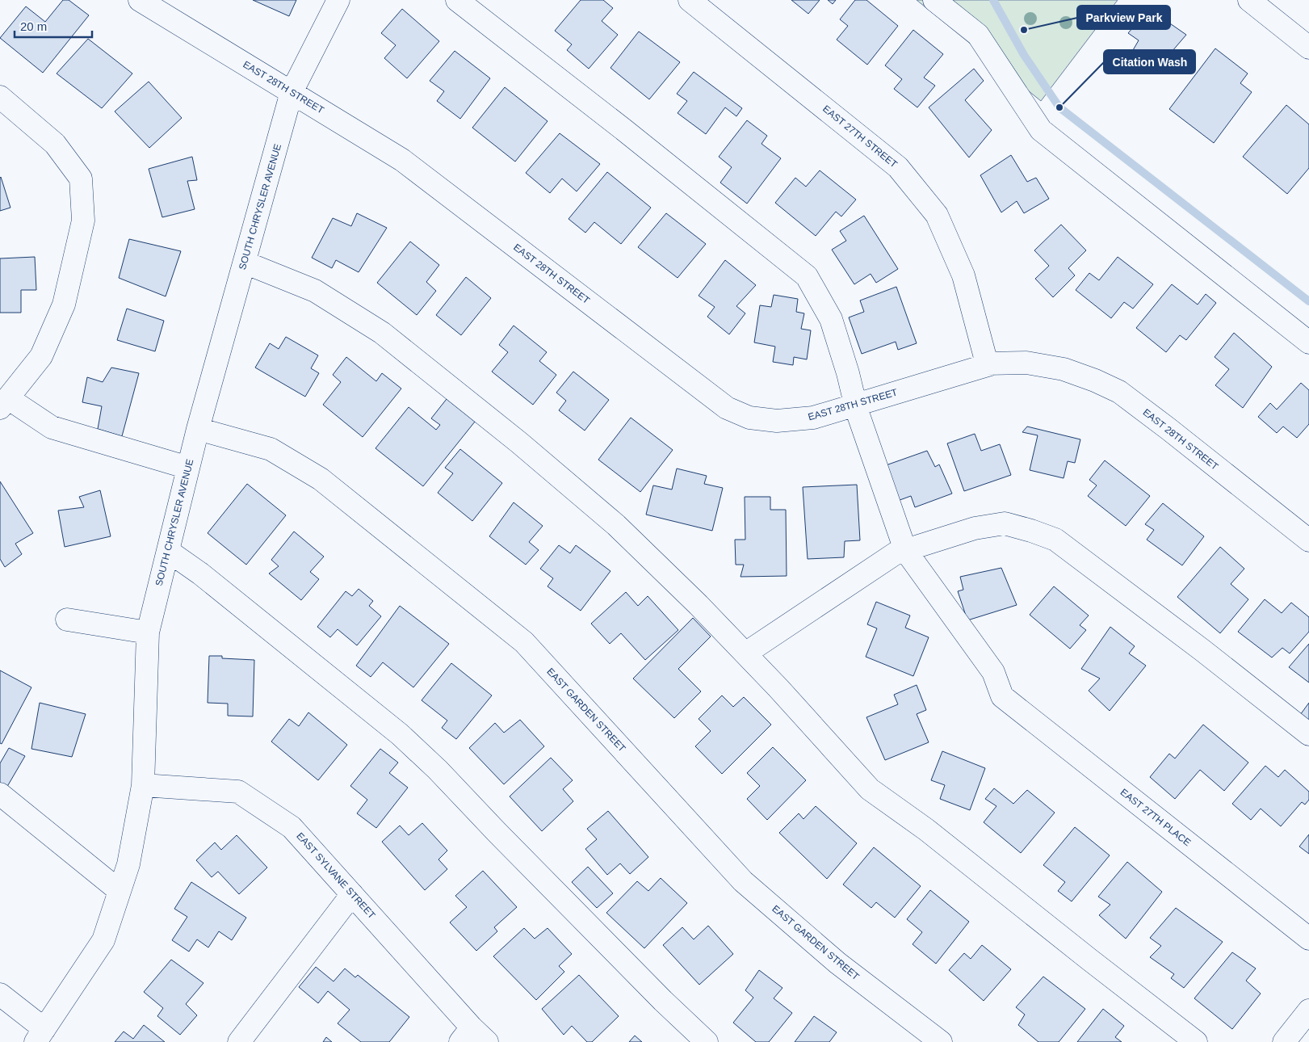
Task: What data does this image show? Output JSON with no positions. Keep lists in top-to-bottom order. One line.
{"streets":{"street":["EAST 28TH STREET","EAST 27TH STREET","SOUTH CHRYSLER AVENUE","EAST GARDEN STREET","EAST 27TH PLACE","EAST SYLVANE STREET"]},"crossings":[["EAST 28TH STREET","EAST 27TH STREET"],["EAST 28TH STREET","SOUTH CHRYSLER AVENUE"],["SOUTH CHRYSLER AVENUE","EAST GARDEN STREET"],["SOUTH CHRYSLER AVENUE","EAST SYLVANE STREET"]],"places":["Parkview Park","Citation Wash"],"scale_bar":"20 m"}
